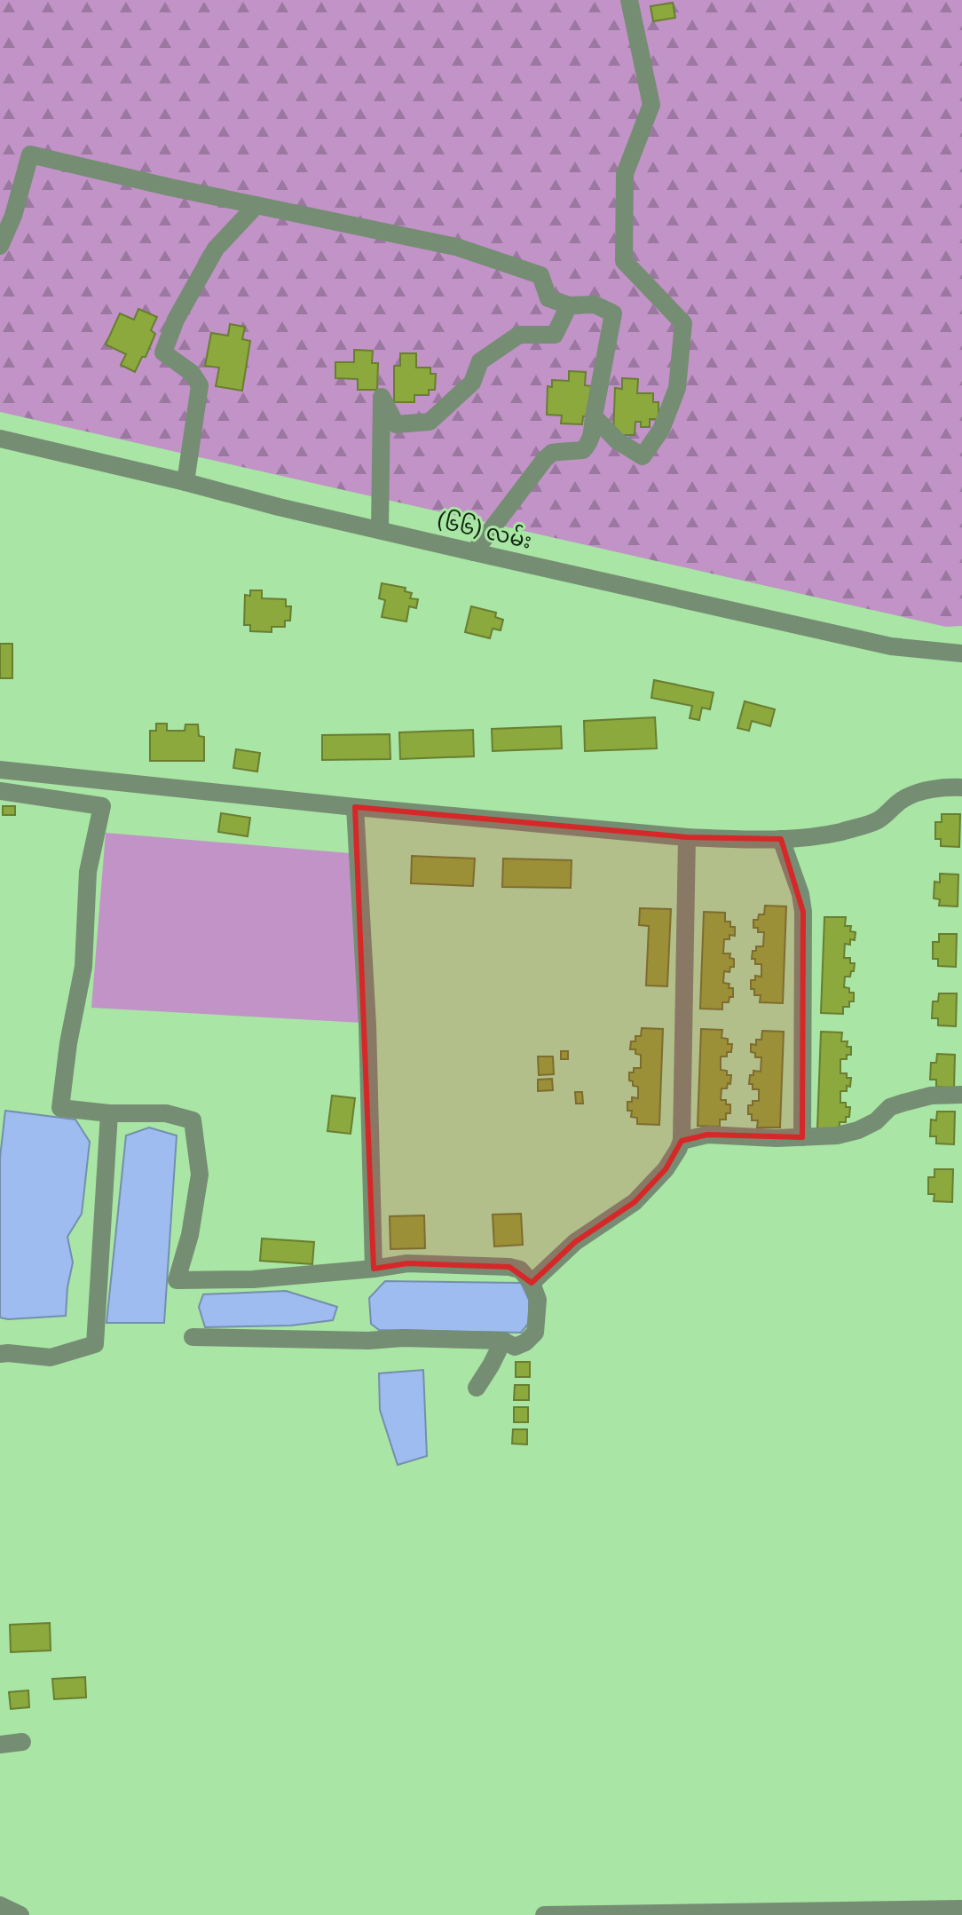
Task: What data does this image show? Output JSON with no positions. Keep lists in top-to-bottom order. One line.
{"streets":{"street":["(၆၆) လမ်း"]}}
